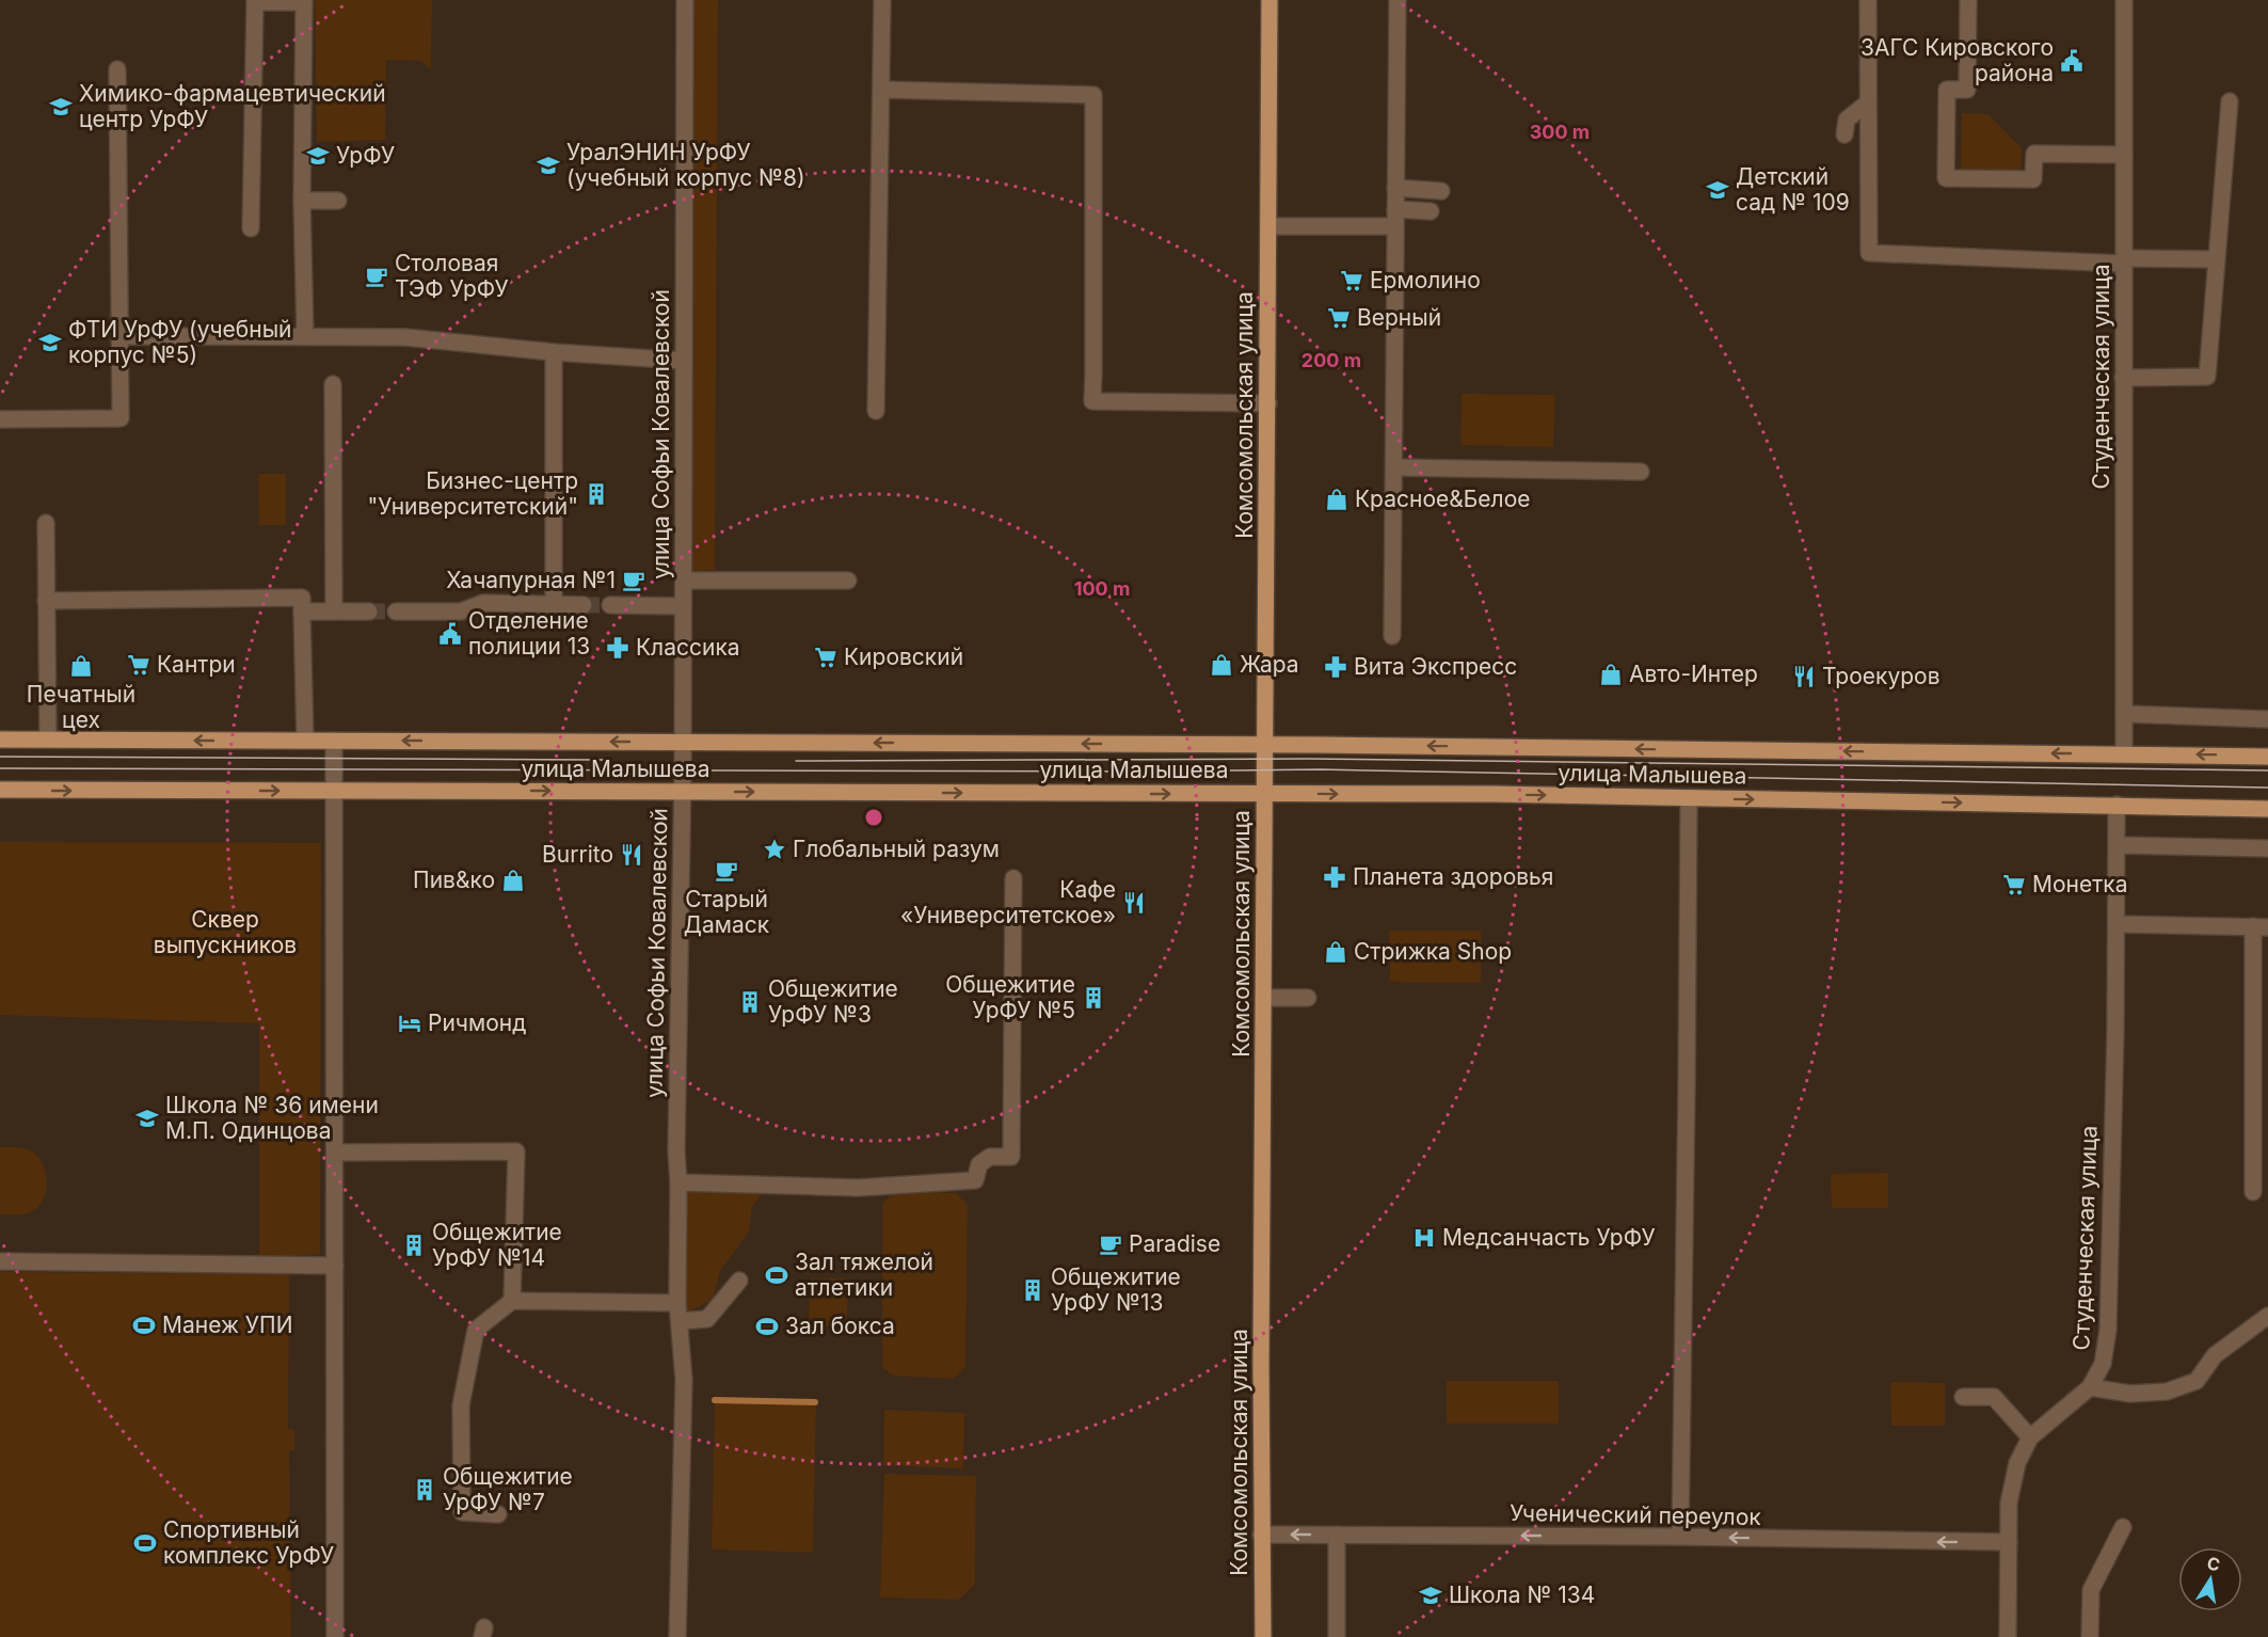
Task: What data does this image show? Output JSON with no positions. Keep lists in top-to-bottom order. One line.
{"streets":{"main road":["Комсомольская улица","улица Малышева"],"street":["Студенческая улица","улица Софьи Ковалевской","Ученический переулок"]},"crossings":[["Студенческая улица","улица Малышева"],["Студенческая улица","Ученический переулок"],["Комсомольская улица","улица Малышева"],["Комсомольская улица","Ученический переулок"],["улица Софьи Ковалевской","улица Малышева"]],"one_way":["Ученический переулок"],"parks":["Сквер выпускников"],"places":{"public building":["ЗАГС Кировского района","Отделение полиции 13"],"school or university":["Химико-фармацевтический центр УрФУ","УрФУ","УралЭНИН УрФУ (учебный корпус №8)","Детский сад № 109","ФТИ УрФУ (учебный корпус №5)","Школа № 36 имени М.П. Одинцова","Школа № 134"],"cafe":["Столовая ТЭФ УрФУ","Хачапурная №1","Старый Дамаск","Paradise"],"supermarket":["Ермолино","Верный","Кировский","Кантри","Монетка"],"building":["Бизнес-центр \"Университетский\"","Общежитие УрФУ №5","Общежитие УрФУ №3","Общежитие УрФУ №14","Общежитие УрФУ №13","Общежитие УрФУ №7"],"shop":["Красное&Белое","Жара","Печатный цех","Авто-Интер","Пив&ко","Стрижка Shop"],"pharmacy":["Классика","Вита Экспресс","Планета здоровья"],"restaurant":["Троекуров","Burrito","Кафе «Университетское»"],"place":["Глобальный разум"],"hotel":["Ричмонд"],"hospital":["Медсанчасть УрФУ"],"sports":["Зал тяжелой атлетики","Манеж УПИ","Зал бокса","Спортивный комплекс УрФУ"]},"north":"top","rings":["300 m","200 m","100 m"]}
